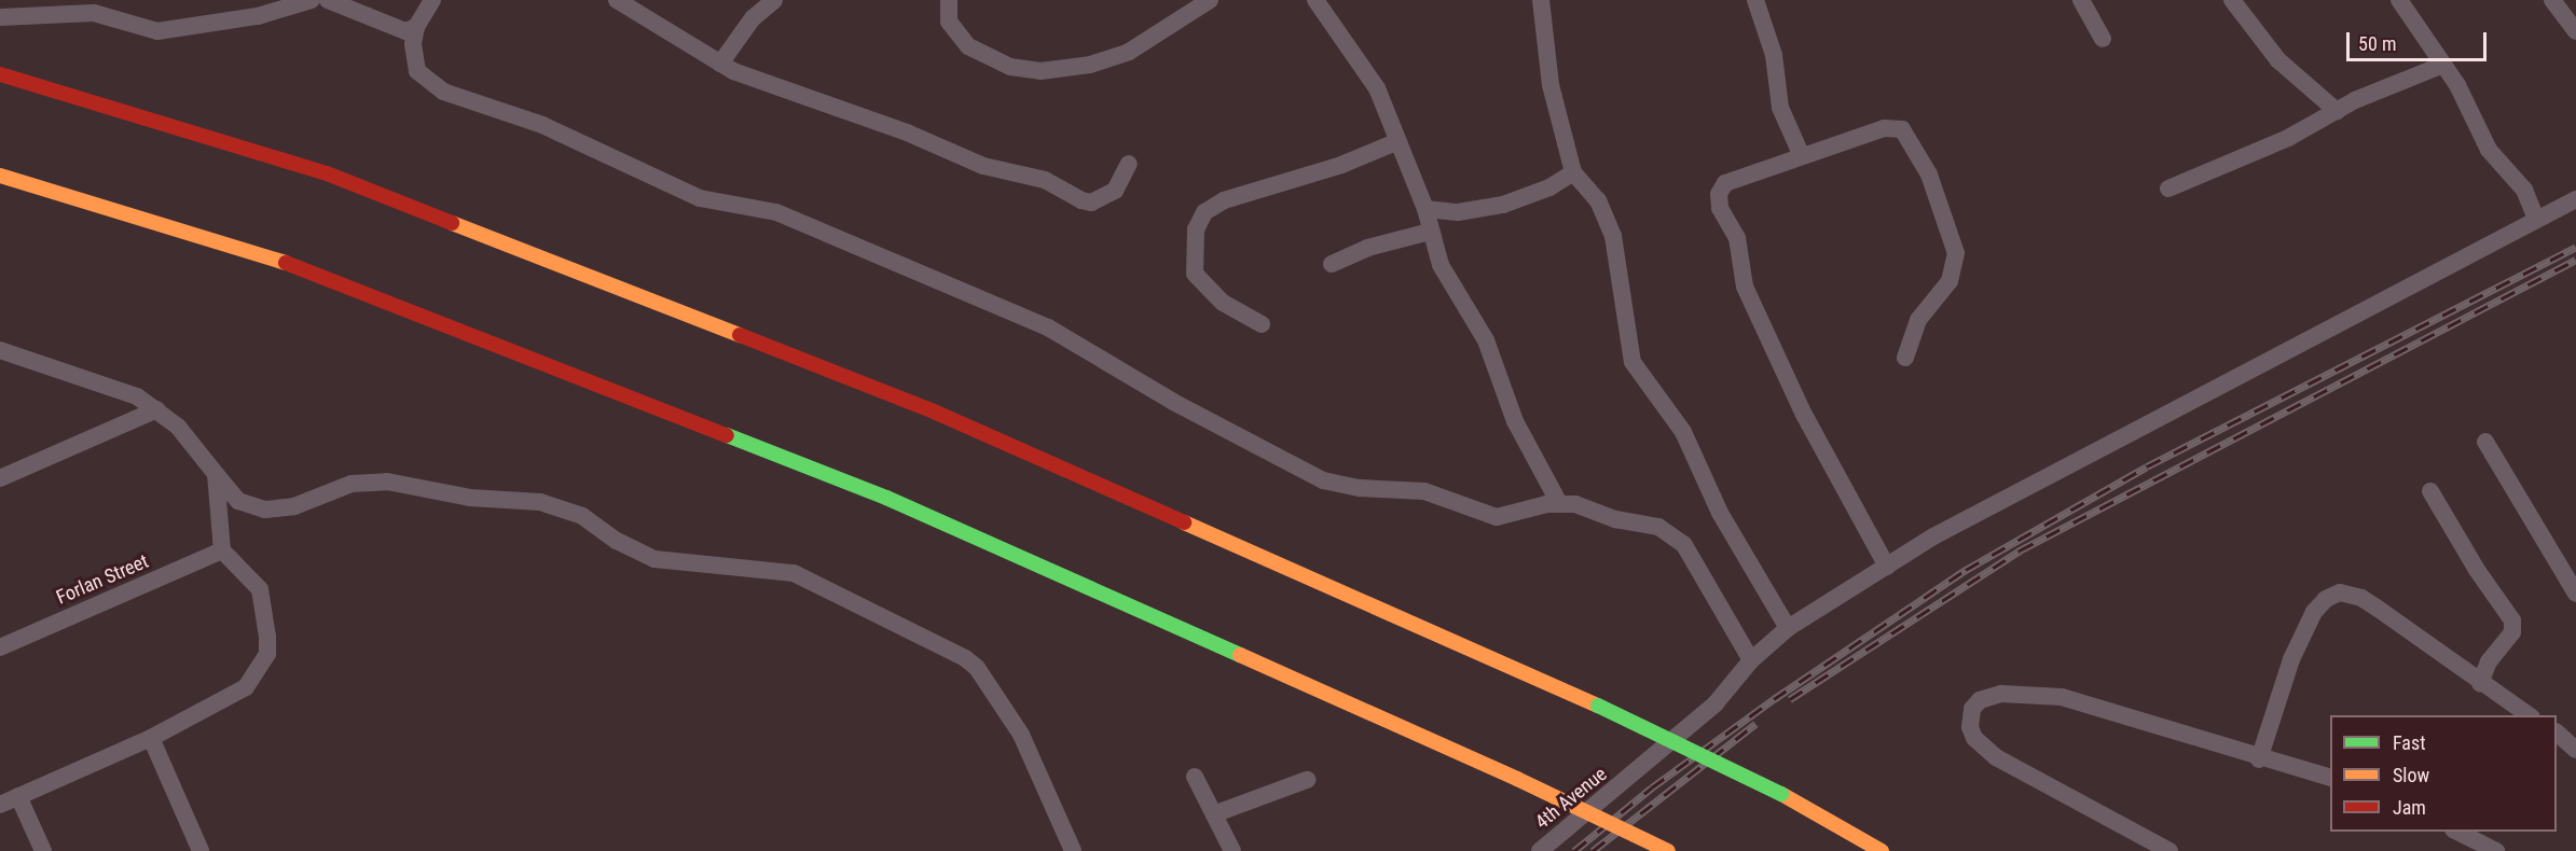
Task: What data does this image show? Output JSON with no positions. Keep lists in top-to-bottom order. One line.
{"streets":{"street":["Forlan Street","4th Avenue"]},"legend":["Fast","Slow","Jam"],"scale_bar":"50 m"}
